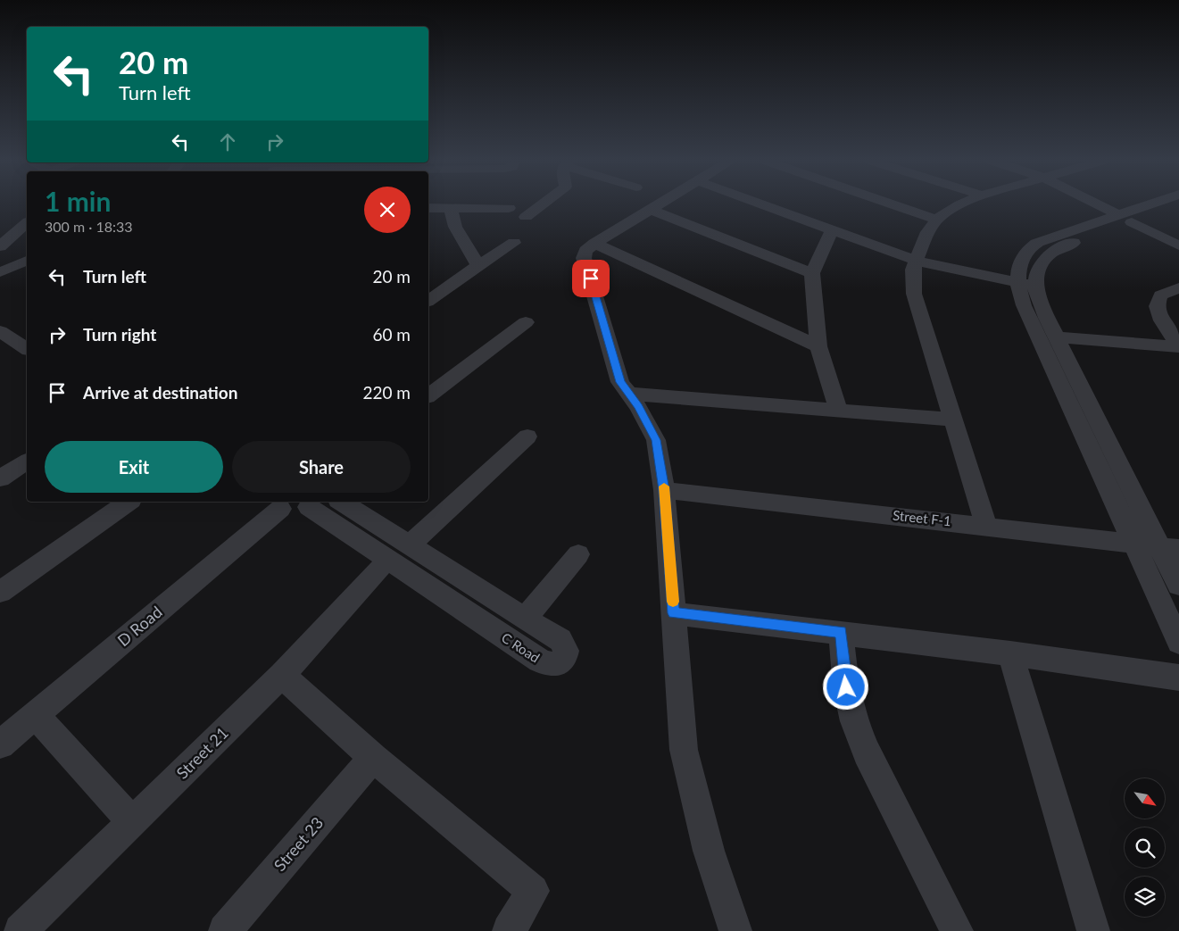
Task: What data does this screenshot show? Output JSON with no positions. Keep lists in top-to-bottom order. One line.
{"streets":{"street":["Street F-1","D Road","C Road","Street 21","Street 23"]},"north":"bottom right","page":{"turn":["20 m","Turn left"],"heading":["1 min","300 m · 18:33"],"list":[{"name":"Turn left","value":"20 m"},{"name":"Turn right","value":"60 m"},{"name":"Arrive at destination","value":"220 m"}],"buttons":["Exit","Share"]}}
